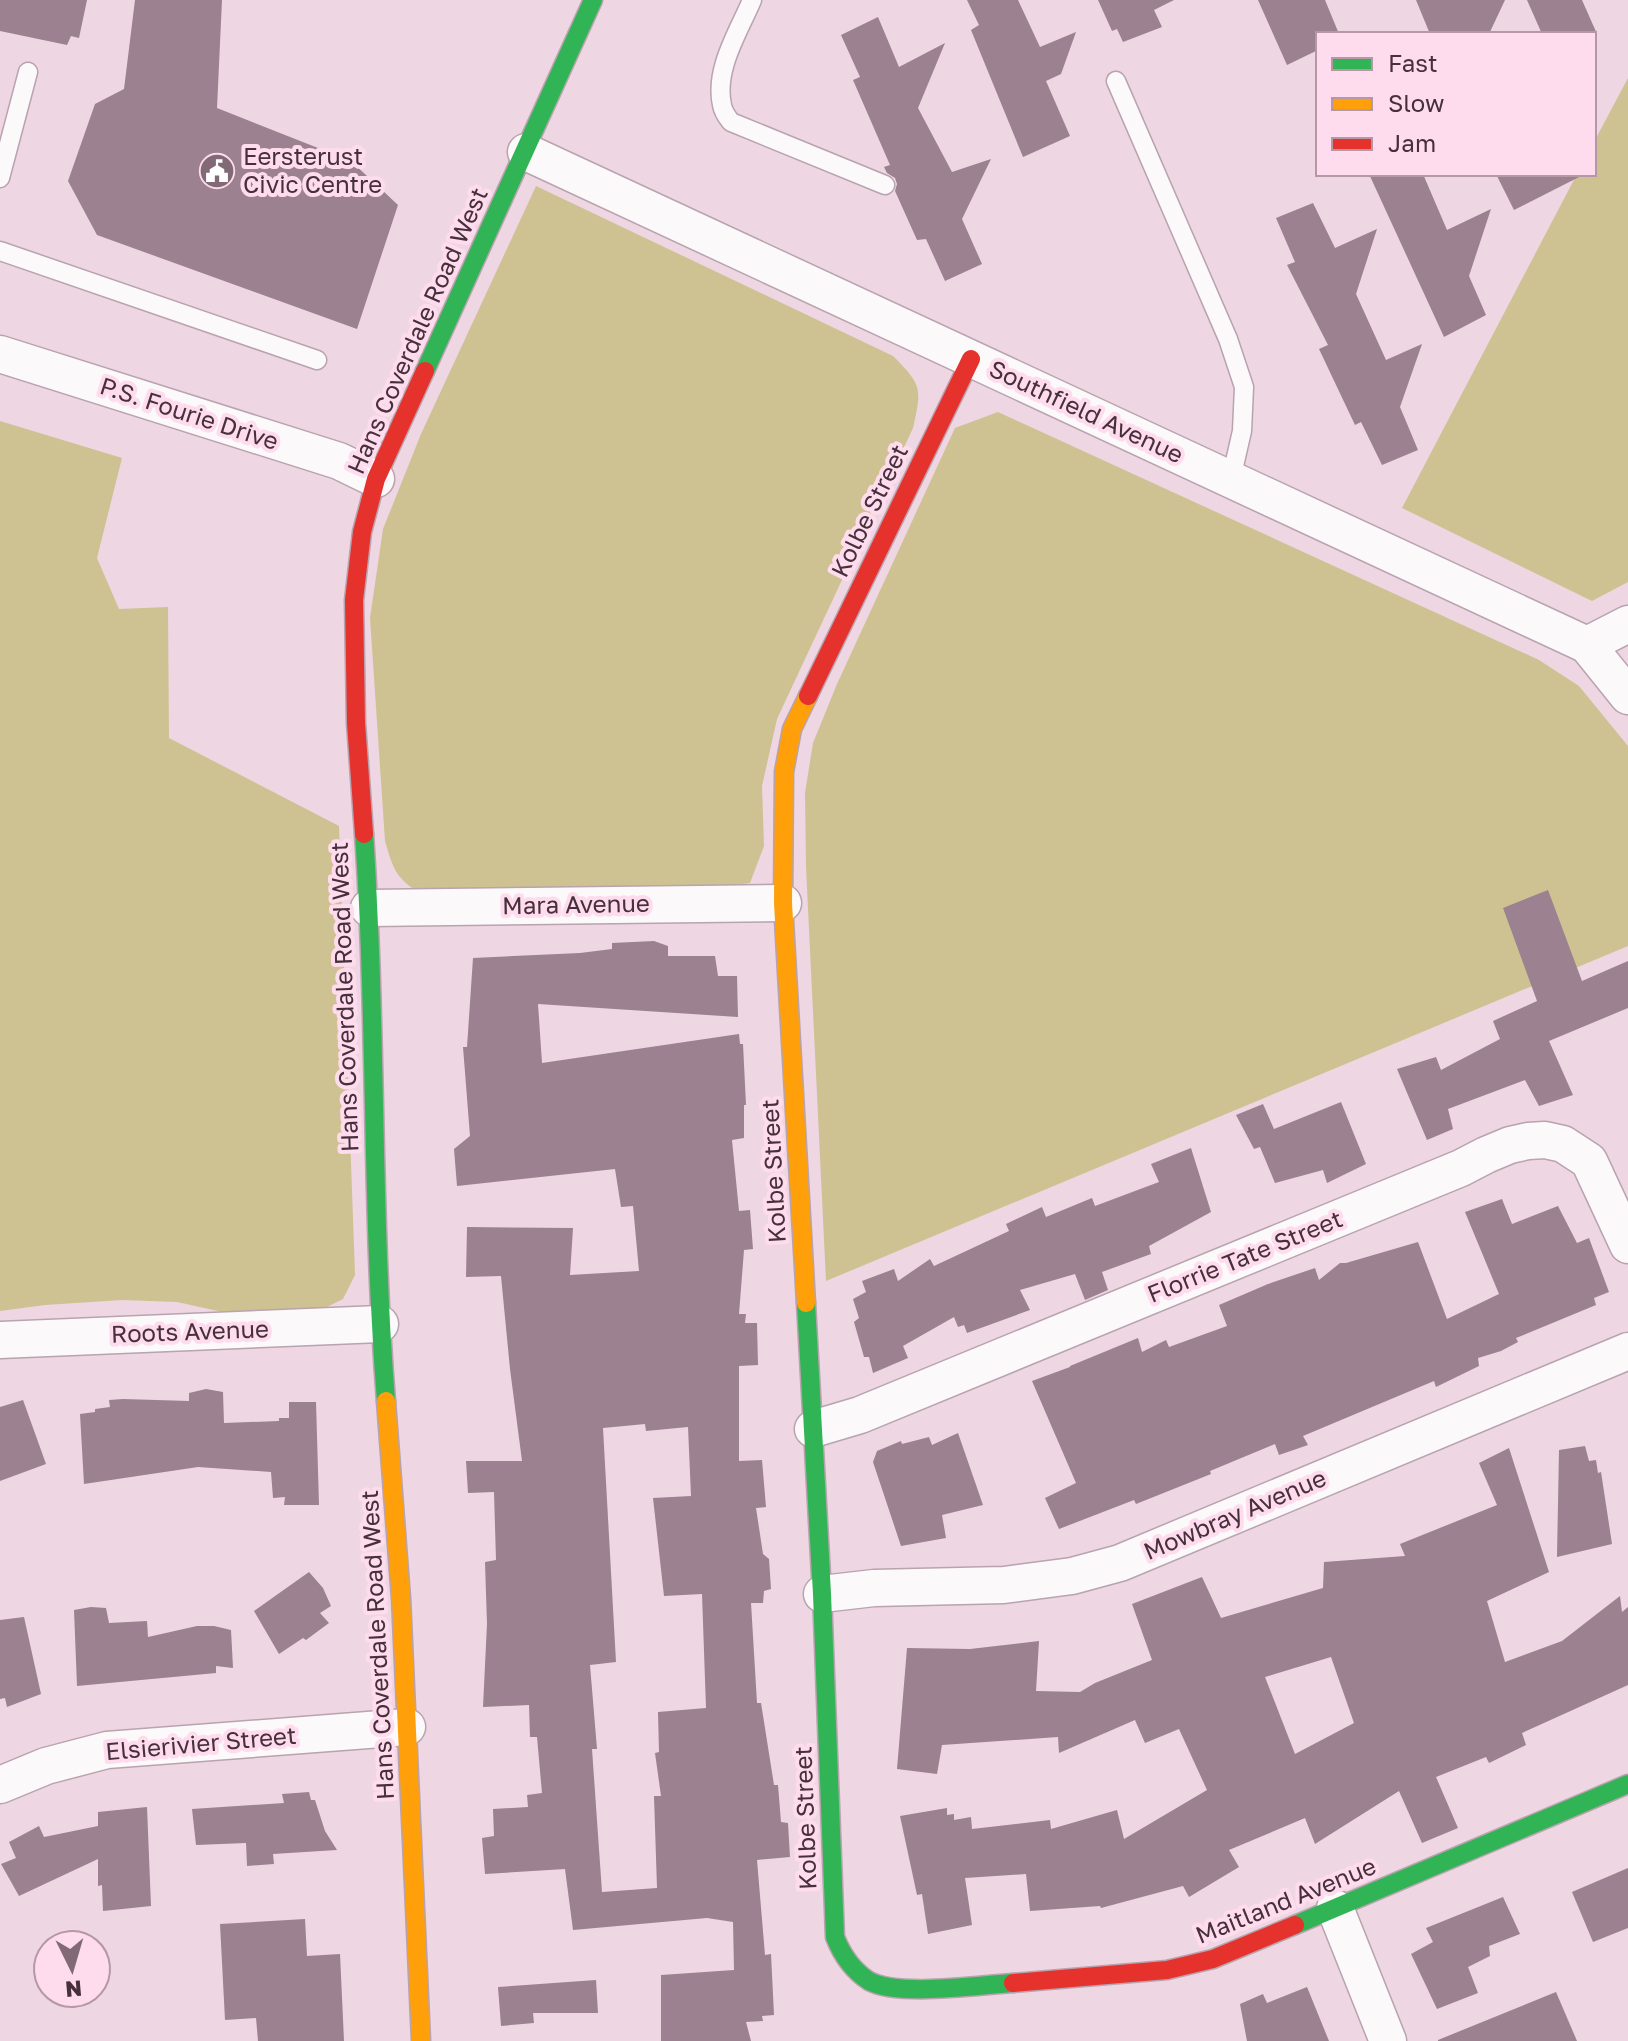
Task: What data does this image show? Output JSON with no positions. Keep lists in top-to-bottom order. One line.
{"streets":{"street":["Hans Coverdale Road West","Southfield Avenue","P.S. Fourie Drive","Kolbe Street","Mara Avenue","Florrie Tate Street","Roots Avenue","Mowbray Avenue","Elsierivier Street","Maitland Avenue"]},"crossings":[["Hans Coverdale Road West","Southfield Avenue"],["Hans Coverdale Road West","P.S. Fourie Drive"],["Hans Coverdale Road West","Mara Avenue"],["Hans Coverdale Road West","Roots Avenue"],["Hans Coverdale Road West","Elsierivier Street"],["Southfield Avenue","Kolbe Street"],["Kolbe Street","Mara Avenue"],["Kolbe Street","Florrie Tate Street"],["Kolbe Street","Mowbray Avenue"],["Kolbe Street","Maitland Avenue"]],"places":{"public building":["Eersterust Civic Centre"]},"legend":["Fast","Slow","Jam"],"north":"bottom"}
